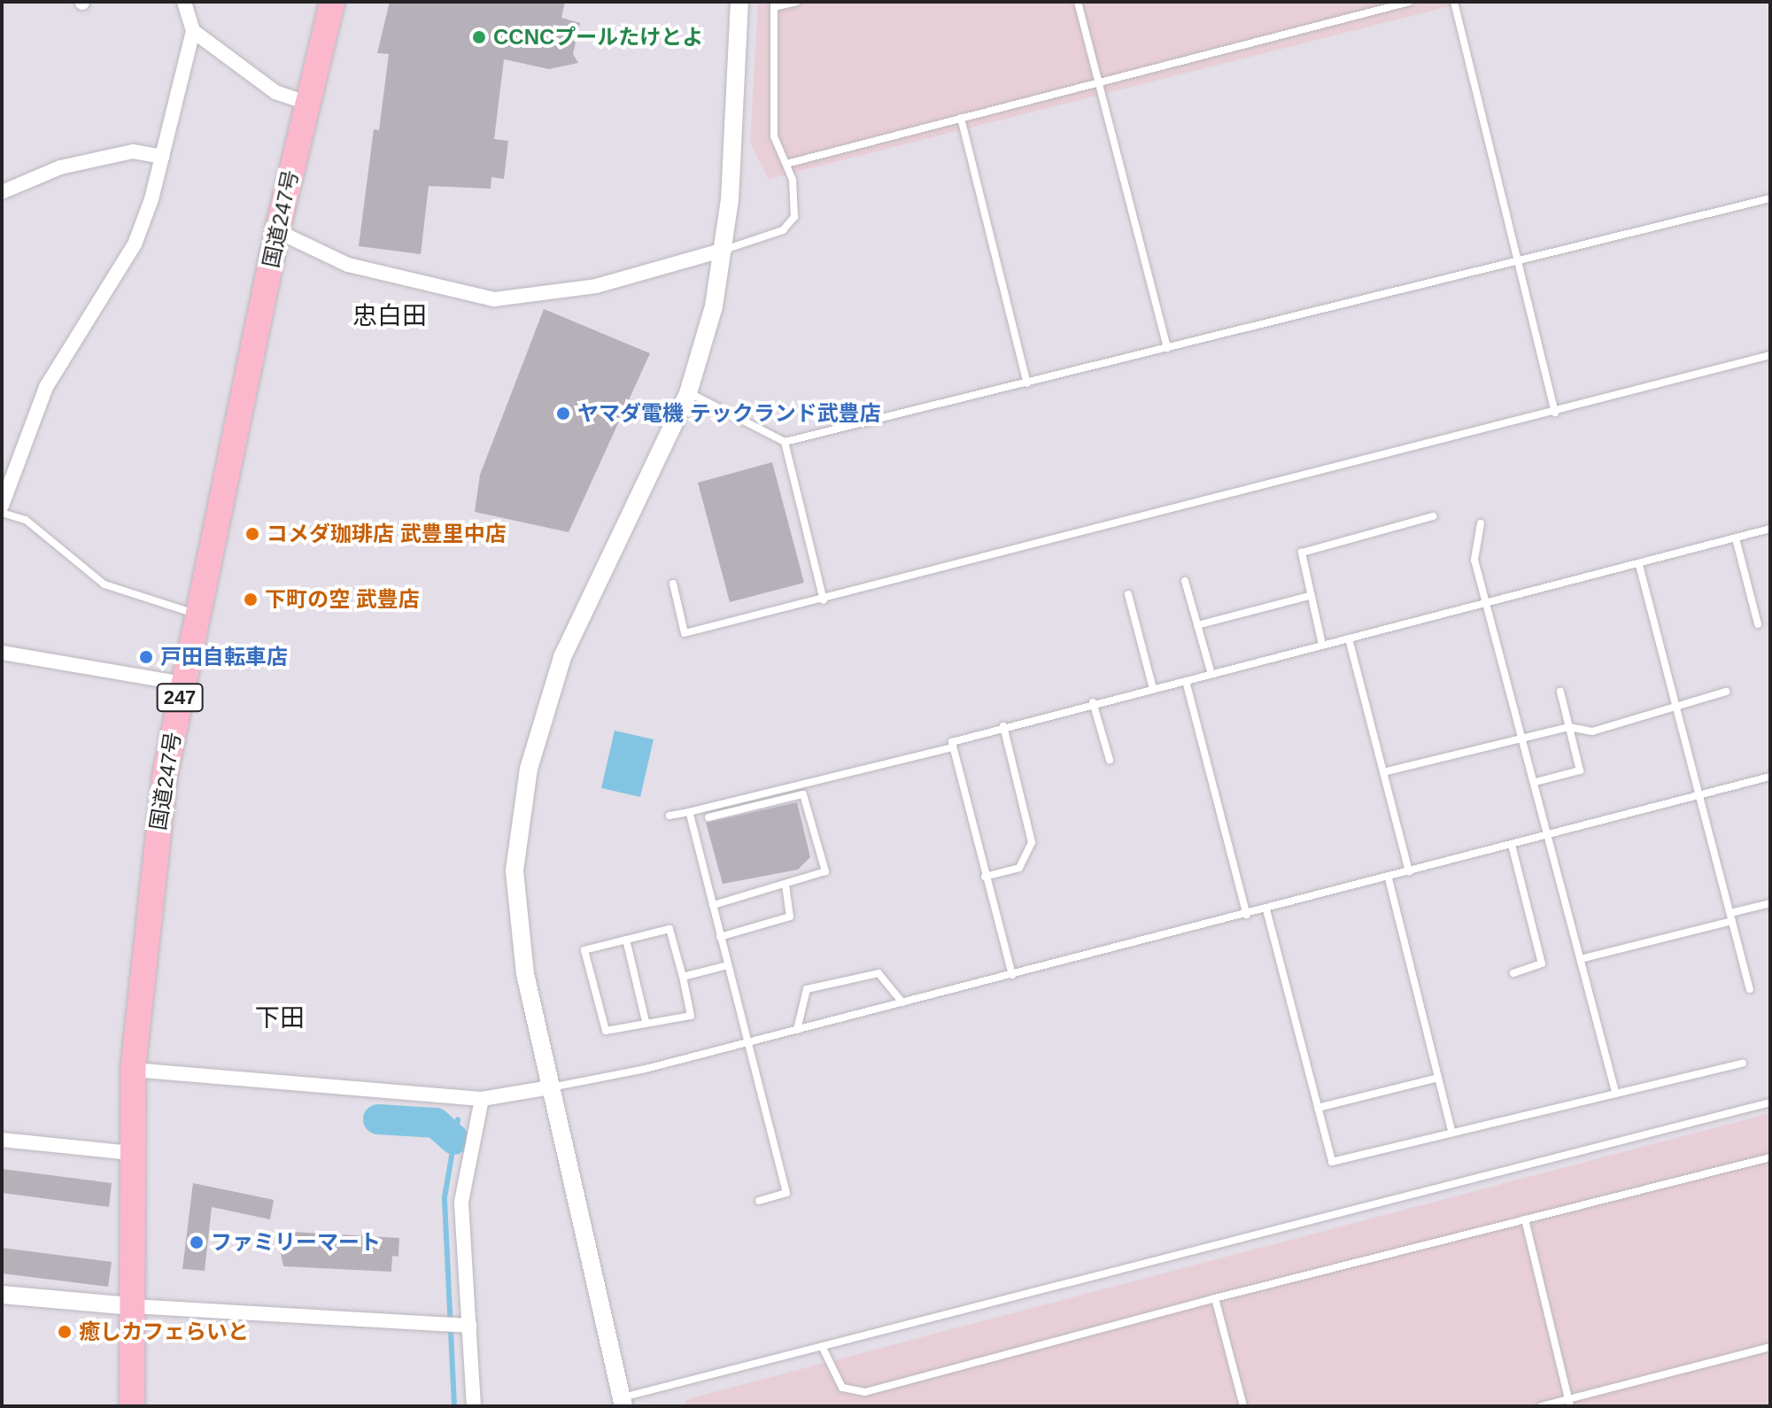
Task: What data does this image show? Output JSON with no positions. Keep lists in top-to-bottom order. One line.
{"streets":{"highway":["国道247号","247"]},"districts":["忠白田","下田"],"places":["CCNCプールたけとよ","ヤマダ電機 テックランド武豊店","コメダ珈琲店 武豊里中店","下町の空 武豊店","戸田自転車店","ファミリーマート","癒しカフェらいと"]}
